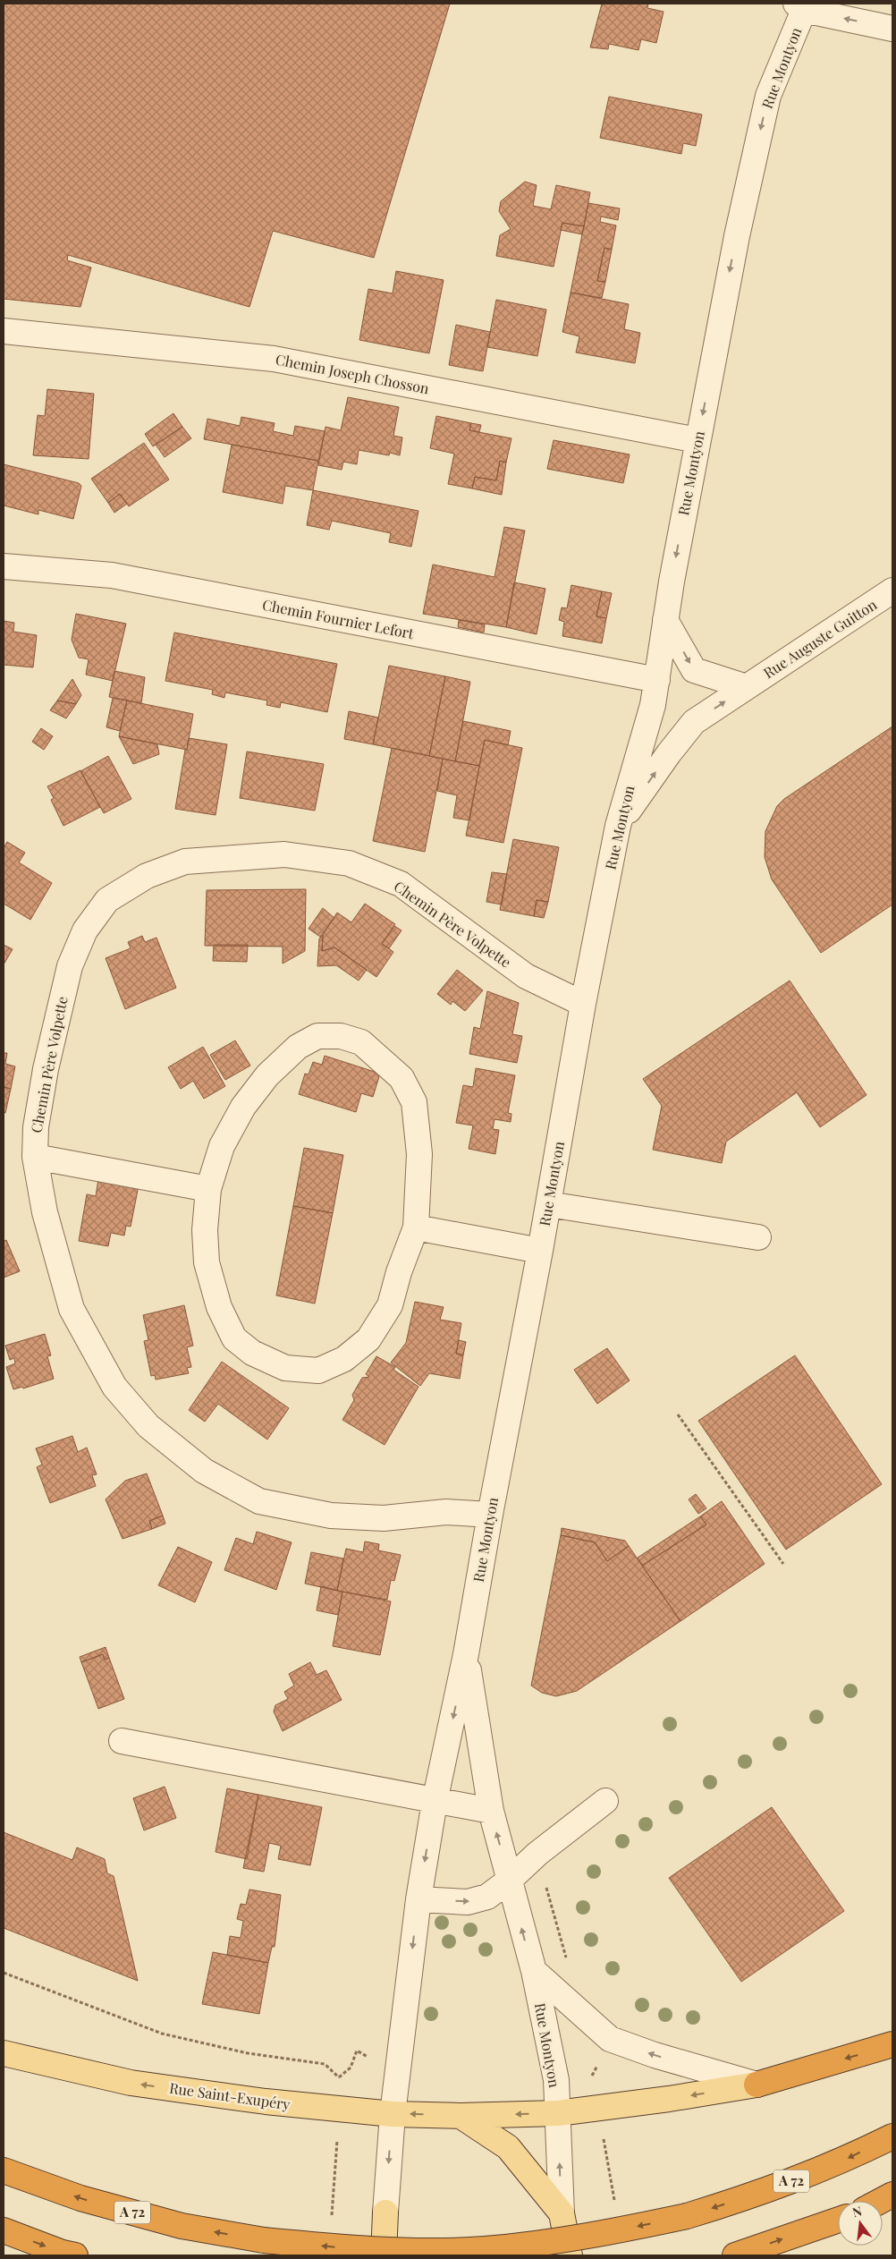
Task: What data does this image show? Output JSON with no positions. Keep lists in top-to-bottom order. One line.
{"streets":{"highway":["A 72"],"main road":["Rue Saint-Exupéry"],"street":["Rue Montyon","Chemin Joseph Chosson","Chemin Fournier Lefort","Rue Auguste Guitton","Chemin Père Volpette"]},"crossings":[["Rue Montyon","Chemin Joseph Chosson"],["Rue Montyon","Chemin Fournier Lefort"],["Rue Montyon","Rue Auguste Guitton"],["Rue Montyon","Chemin Père Volpette"],["Rue Montyon","Rue Saint-Exupéry"]],"one_way":["Rue Saint-Exupéry"],"north":"top"}
